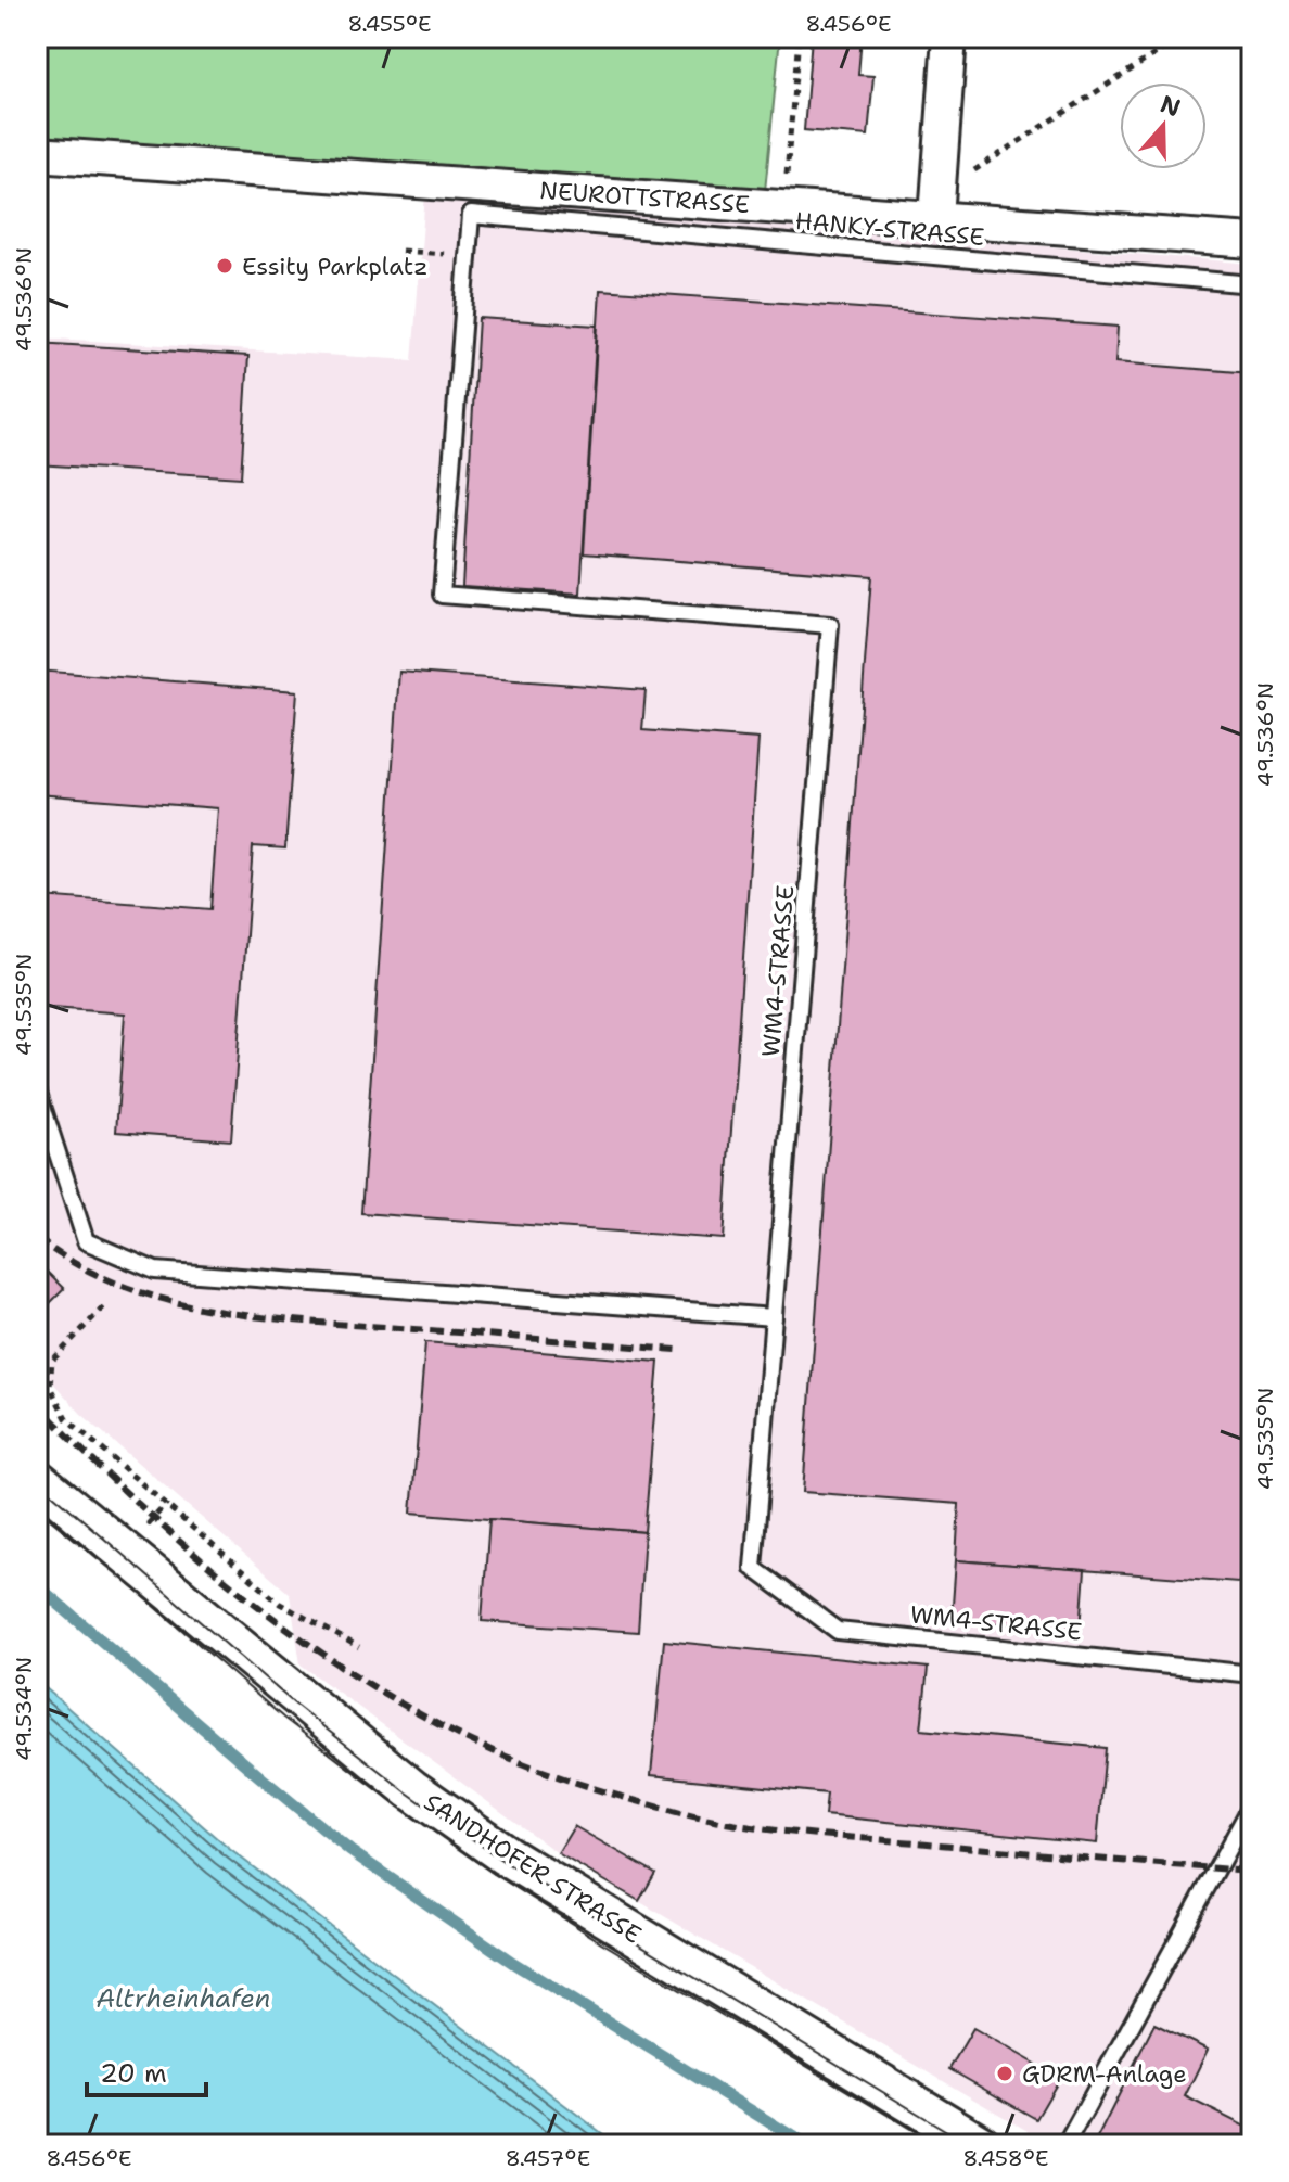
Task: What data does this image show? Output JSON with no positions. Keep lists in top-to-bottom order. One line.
{"streets":{"street":["NEUROTTSTRASSE","SANDHOFER STRASSE"],"lane":["HANKY-STRASSE","WM4-STRASSE"]},"crossings":[["HANKY-STRASSE","WM4-STRASSE"]],"water":["Altrheinhafen"],"places":["Essity Parkplatz","GDRM-Anlage"],"scale_bar":"20 m","north":"top","coordinates":["8.455°E","8.456°E","49.536°N","49.535°N","49.534°N","8.457°E","8.458°E"]}
